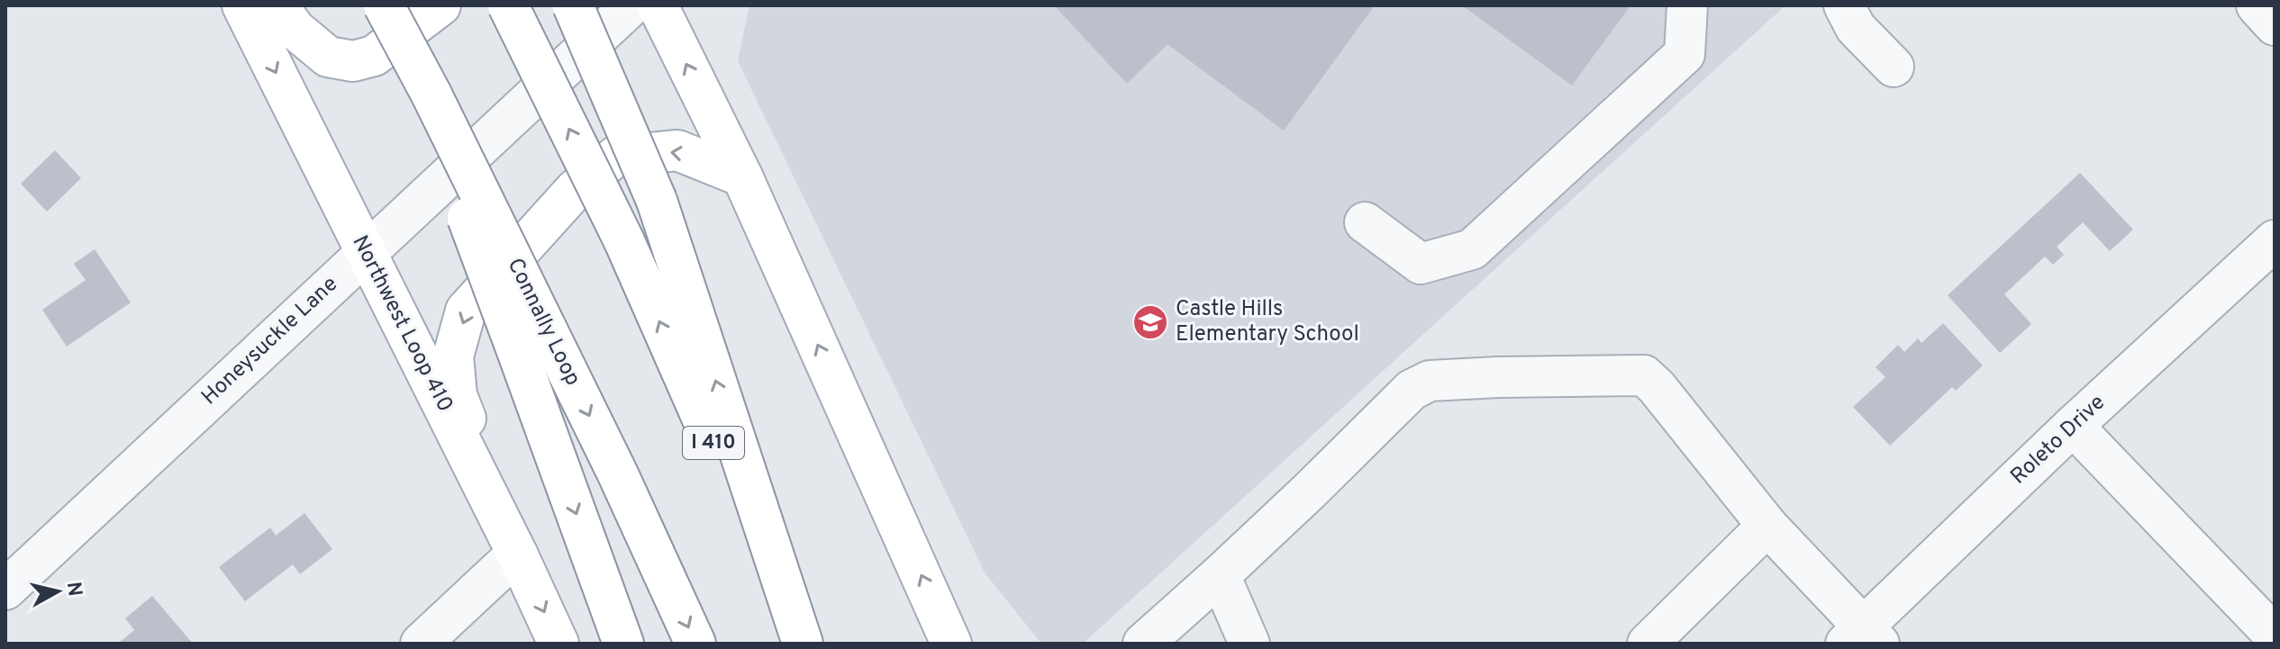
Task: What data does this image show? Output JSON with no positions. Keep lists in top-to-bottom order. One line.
{"streets":{"main road":["Connally Loop","Northwest Loop 410","I 410"],"street":["Honeysuckle Lane","Roleto Drive"]},"crossings":[["Northwest Loop 410","Honeysuckle Lane"]],"places":{"school or university":["Castle Hills Elementary School"]},"north":"right"}
